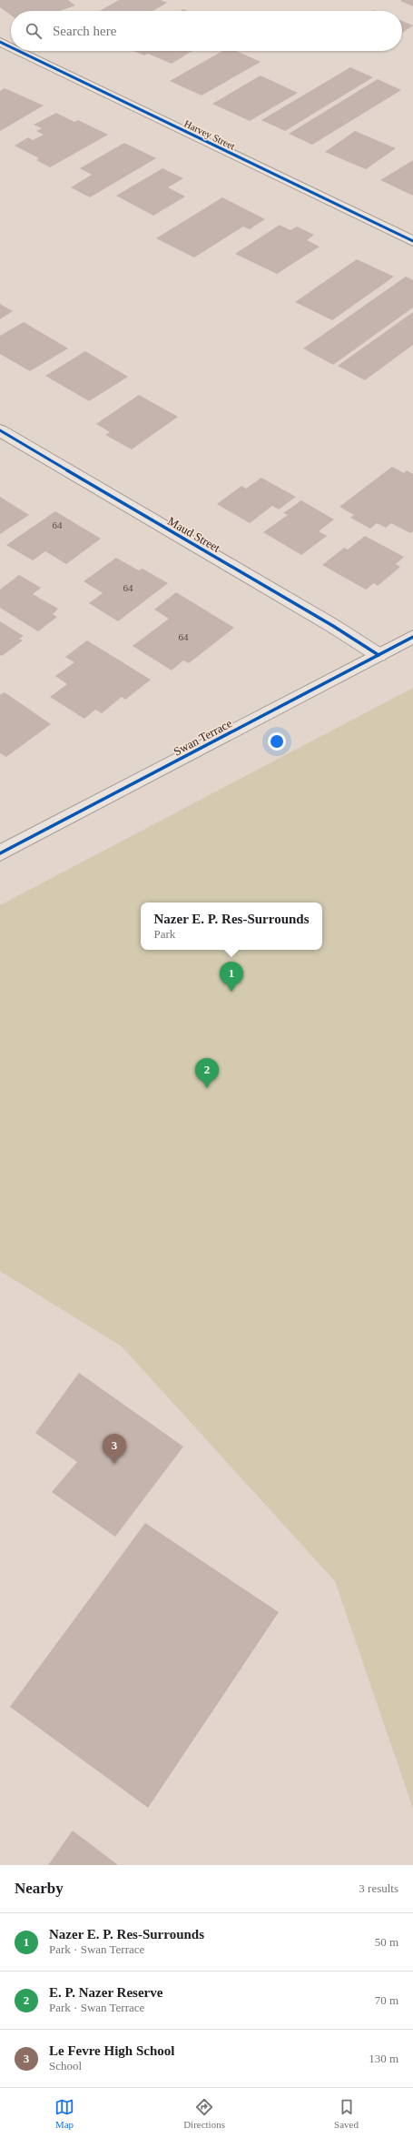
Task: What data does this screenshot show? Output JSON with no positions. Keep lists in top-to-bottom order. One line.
{"streets":{"street":["Harvey Street","Maud Street","Swan Terrace"]},"crossings":[["Maud Street","Swan Terrace"]],"house_numbers":["64","64","64"],"page":{"search":"Search here","popup":["Nazer E. P. Res-Surrounds","Park"],"pins":["1","2","3"],"heading":["Nearby","3 results"],"list":[{"mark":"1","name":"Nazer E. P. Res-Surrounds","note":"Park · Swan Terrace","value":"50 m"},{"mark":"2","name":"E. P. Nazer Reserve","note":"Park · Swan Terrace","value":"70 m"},{"mark":"3","name":"Le Fevre High School","note":"School","value":"130 m"}],"nav":["Map","Directions","Saved"]}}
